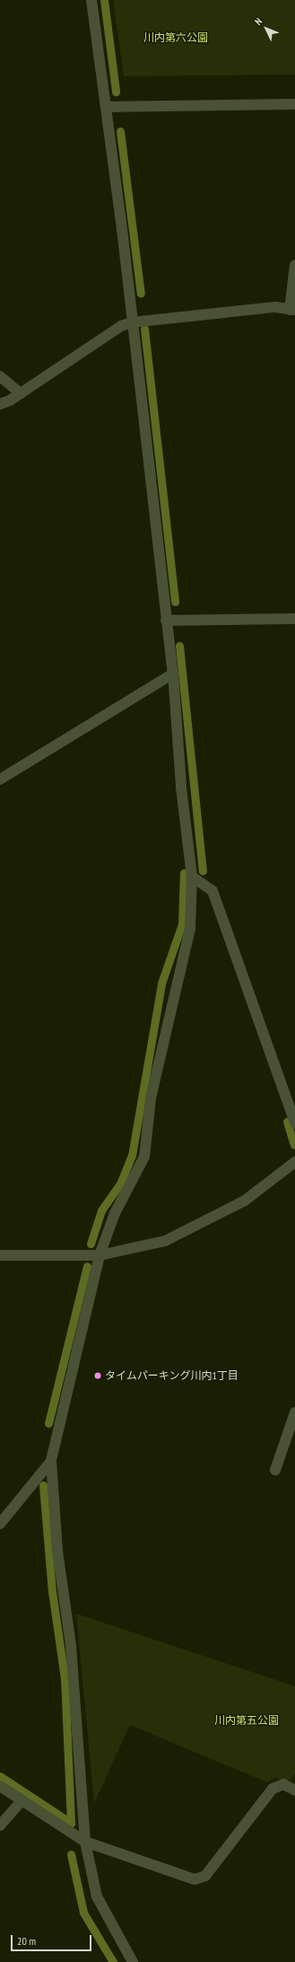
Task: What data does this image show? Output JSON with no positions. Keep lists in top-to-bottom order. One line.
{"parks":["川内第六公園","川内第五公園"],"places":["タイムパーキング川内1丁目"],"scale_bar":"20 m","north":"top left"}
